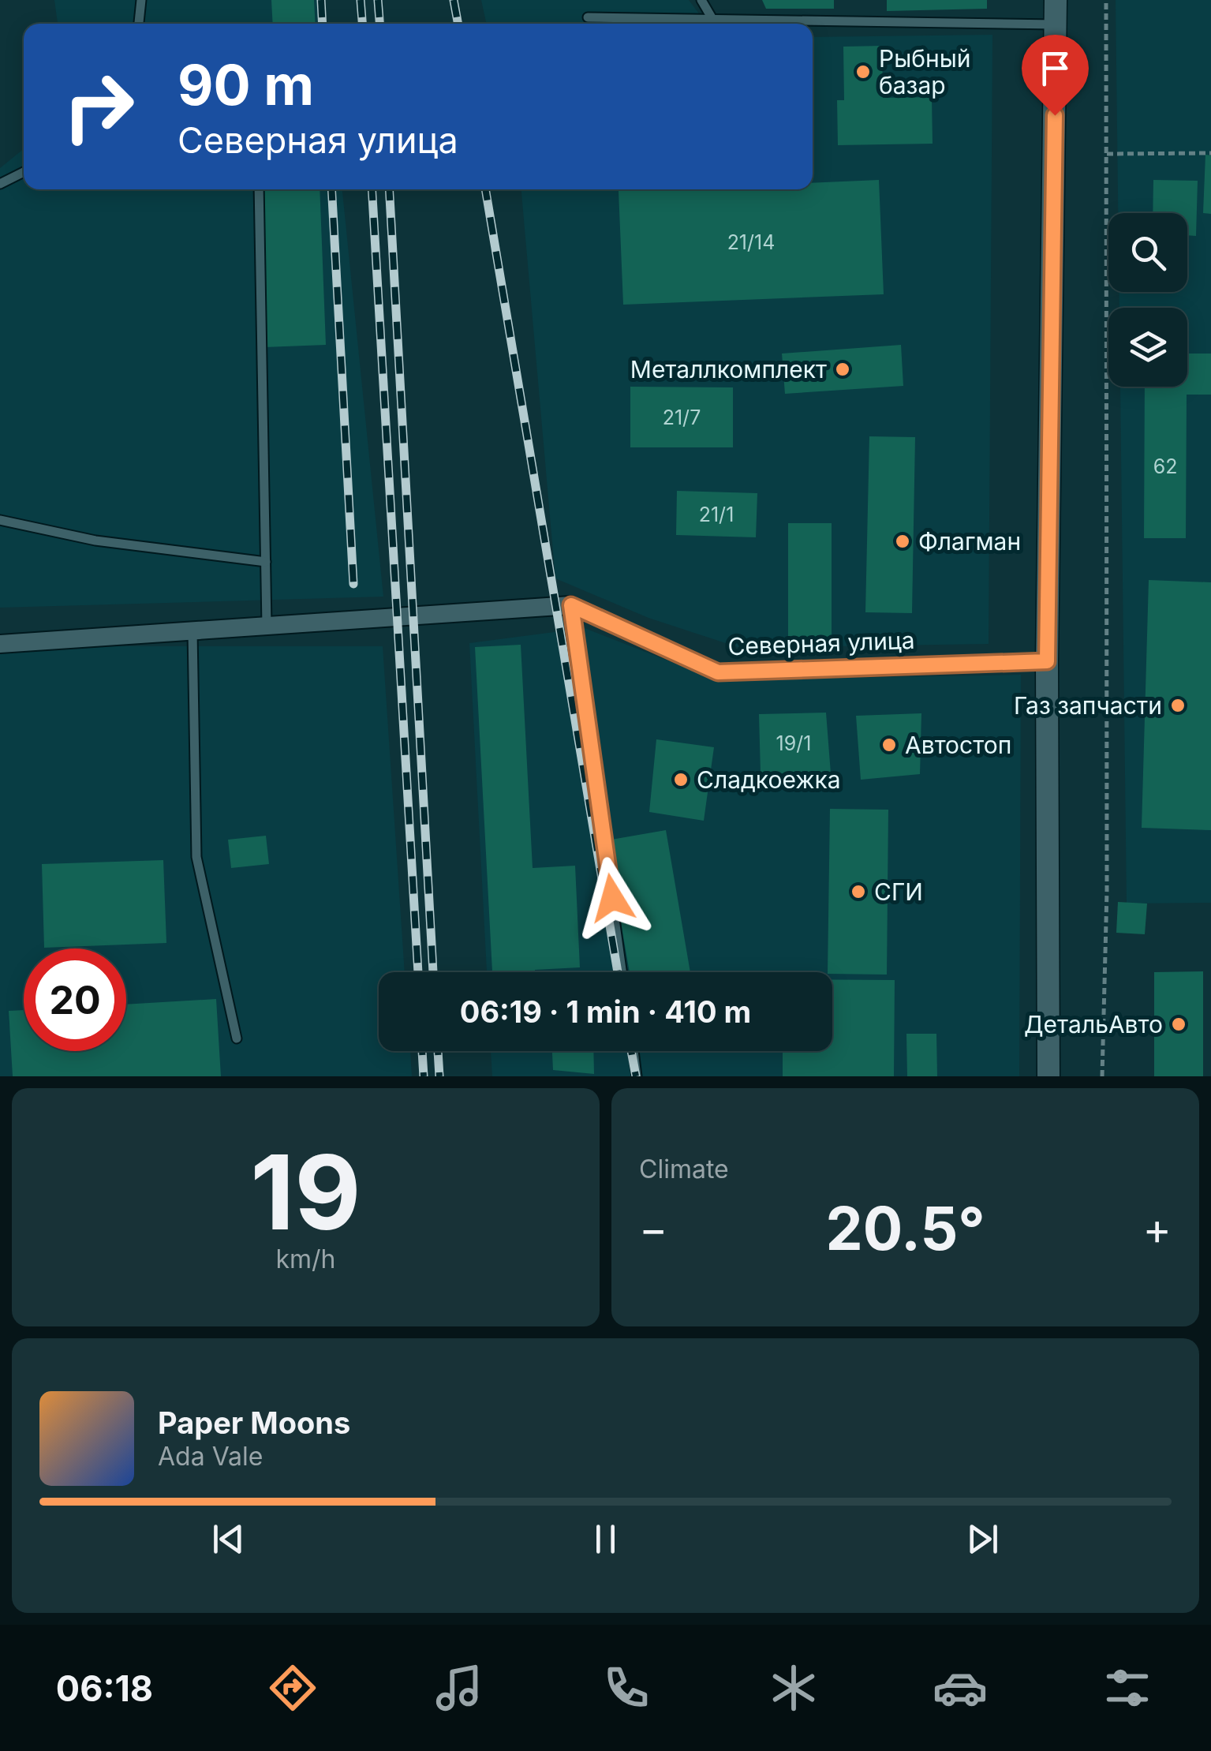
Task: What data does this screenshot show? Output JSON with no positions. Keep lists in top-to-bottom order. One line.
{"streets":{"lane":["Северная улица"]},"places":["Рыбный базар","Металлкомплект","Флагман","Газ запчасти","Автостоп","Сладкоежка","СГИ","ДетальАвто"],"house_numbers":["21/14","21/7","62","21/1","19/1"],"page":{"turn":["90 m","Северная улица"],"limit":"20","trip":"06:19 · 1 min · 410 m","tile":[["19","km/h"],"Climate"],"heat":["−","20.5°","+"],"song":["Paper Moons","Ada Vale"],"tabs":"06:18"}}
